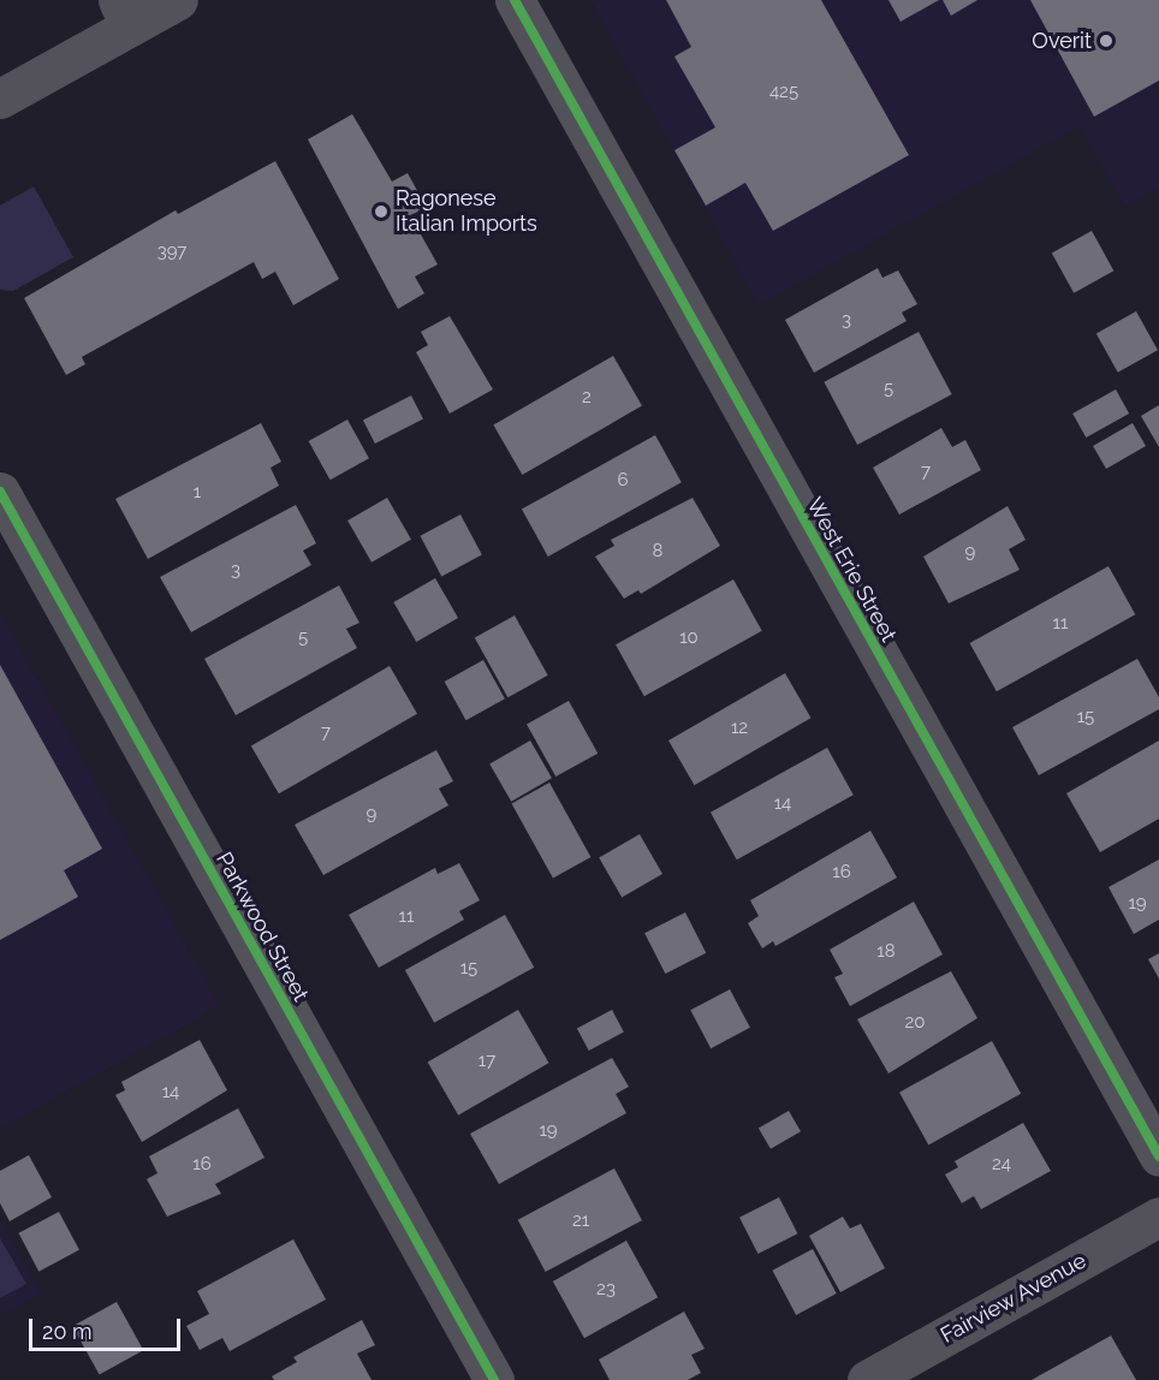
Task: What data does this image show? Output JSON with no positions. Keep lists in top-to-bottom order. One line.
{"streets":{"street":["West Erie Street","Parkwood Street","Fairview Avenue"]},"places":["Overit","Ragonese Italian Imports"],"house_numbers":["425","397","3","5","2","7","6","1","8","9","3","11","5","10","15","12","7","14","9","16","19","11","18","15","20","17","14","19","16","24","21","23"],"scale_bar":"20 m"}
